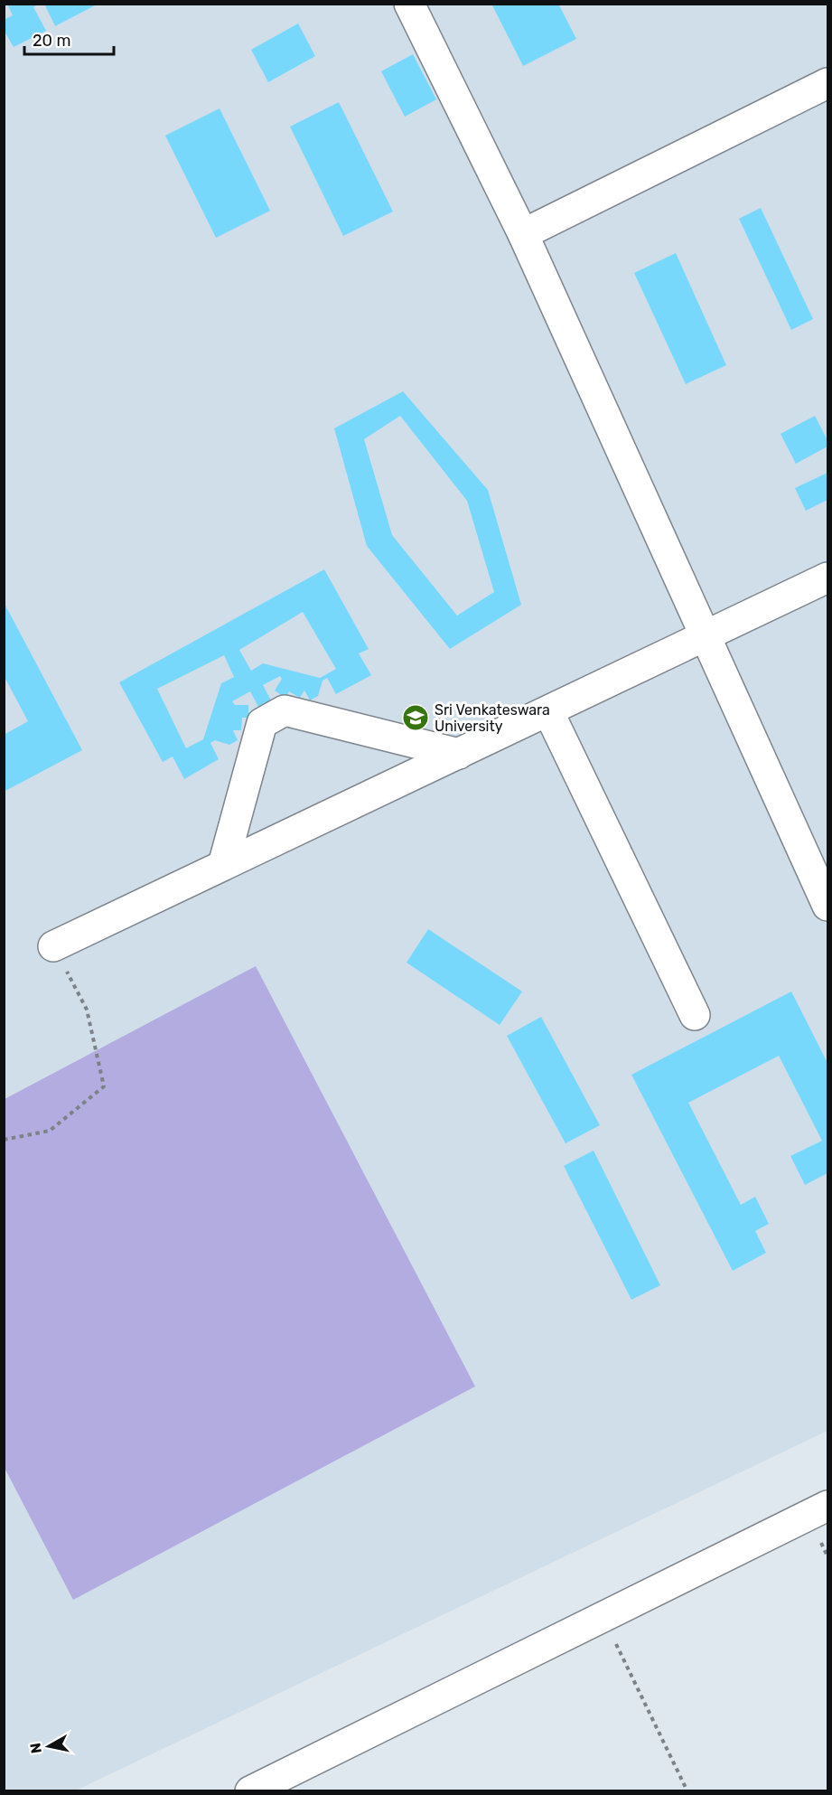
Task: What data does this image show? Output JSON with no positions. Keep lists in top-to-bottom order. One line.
{"places":{"school or university":["Sri Venkateswara University"]},"scale_bar":"20 m","north":"left"}
